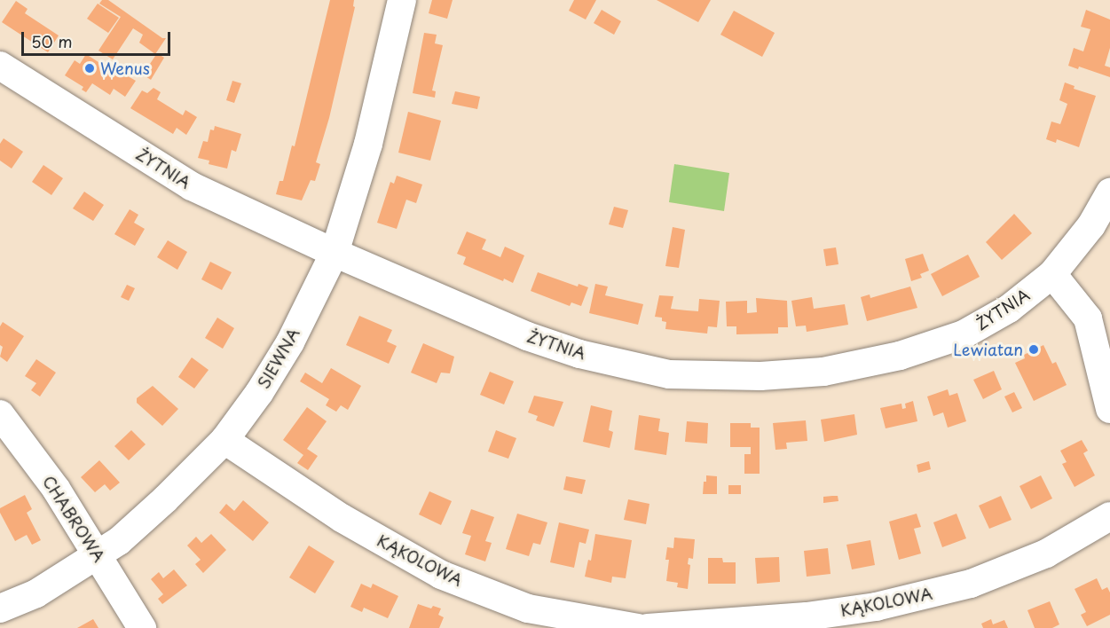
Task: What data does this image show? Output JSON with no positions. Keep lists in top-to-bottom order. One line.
{"streets":{"street":["ŻYTNIA","SIEWNA","CHABROWA","KĄKOLOWA"]},"crossings":[["ŻYTNIA","SIEWNA"],["SIEWNA","CHABROWA"],["SIEWNA","KĄKOLOWA"]],"places":["Wenus","Lewiatan"],"scale_bar":"50 m"}
